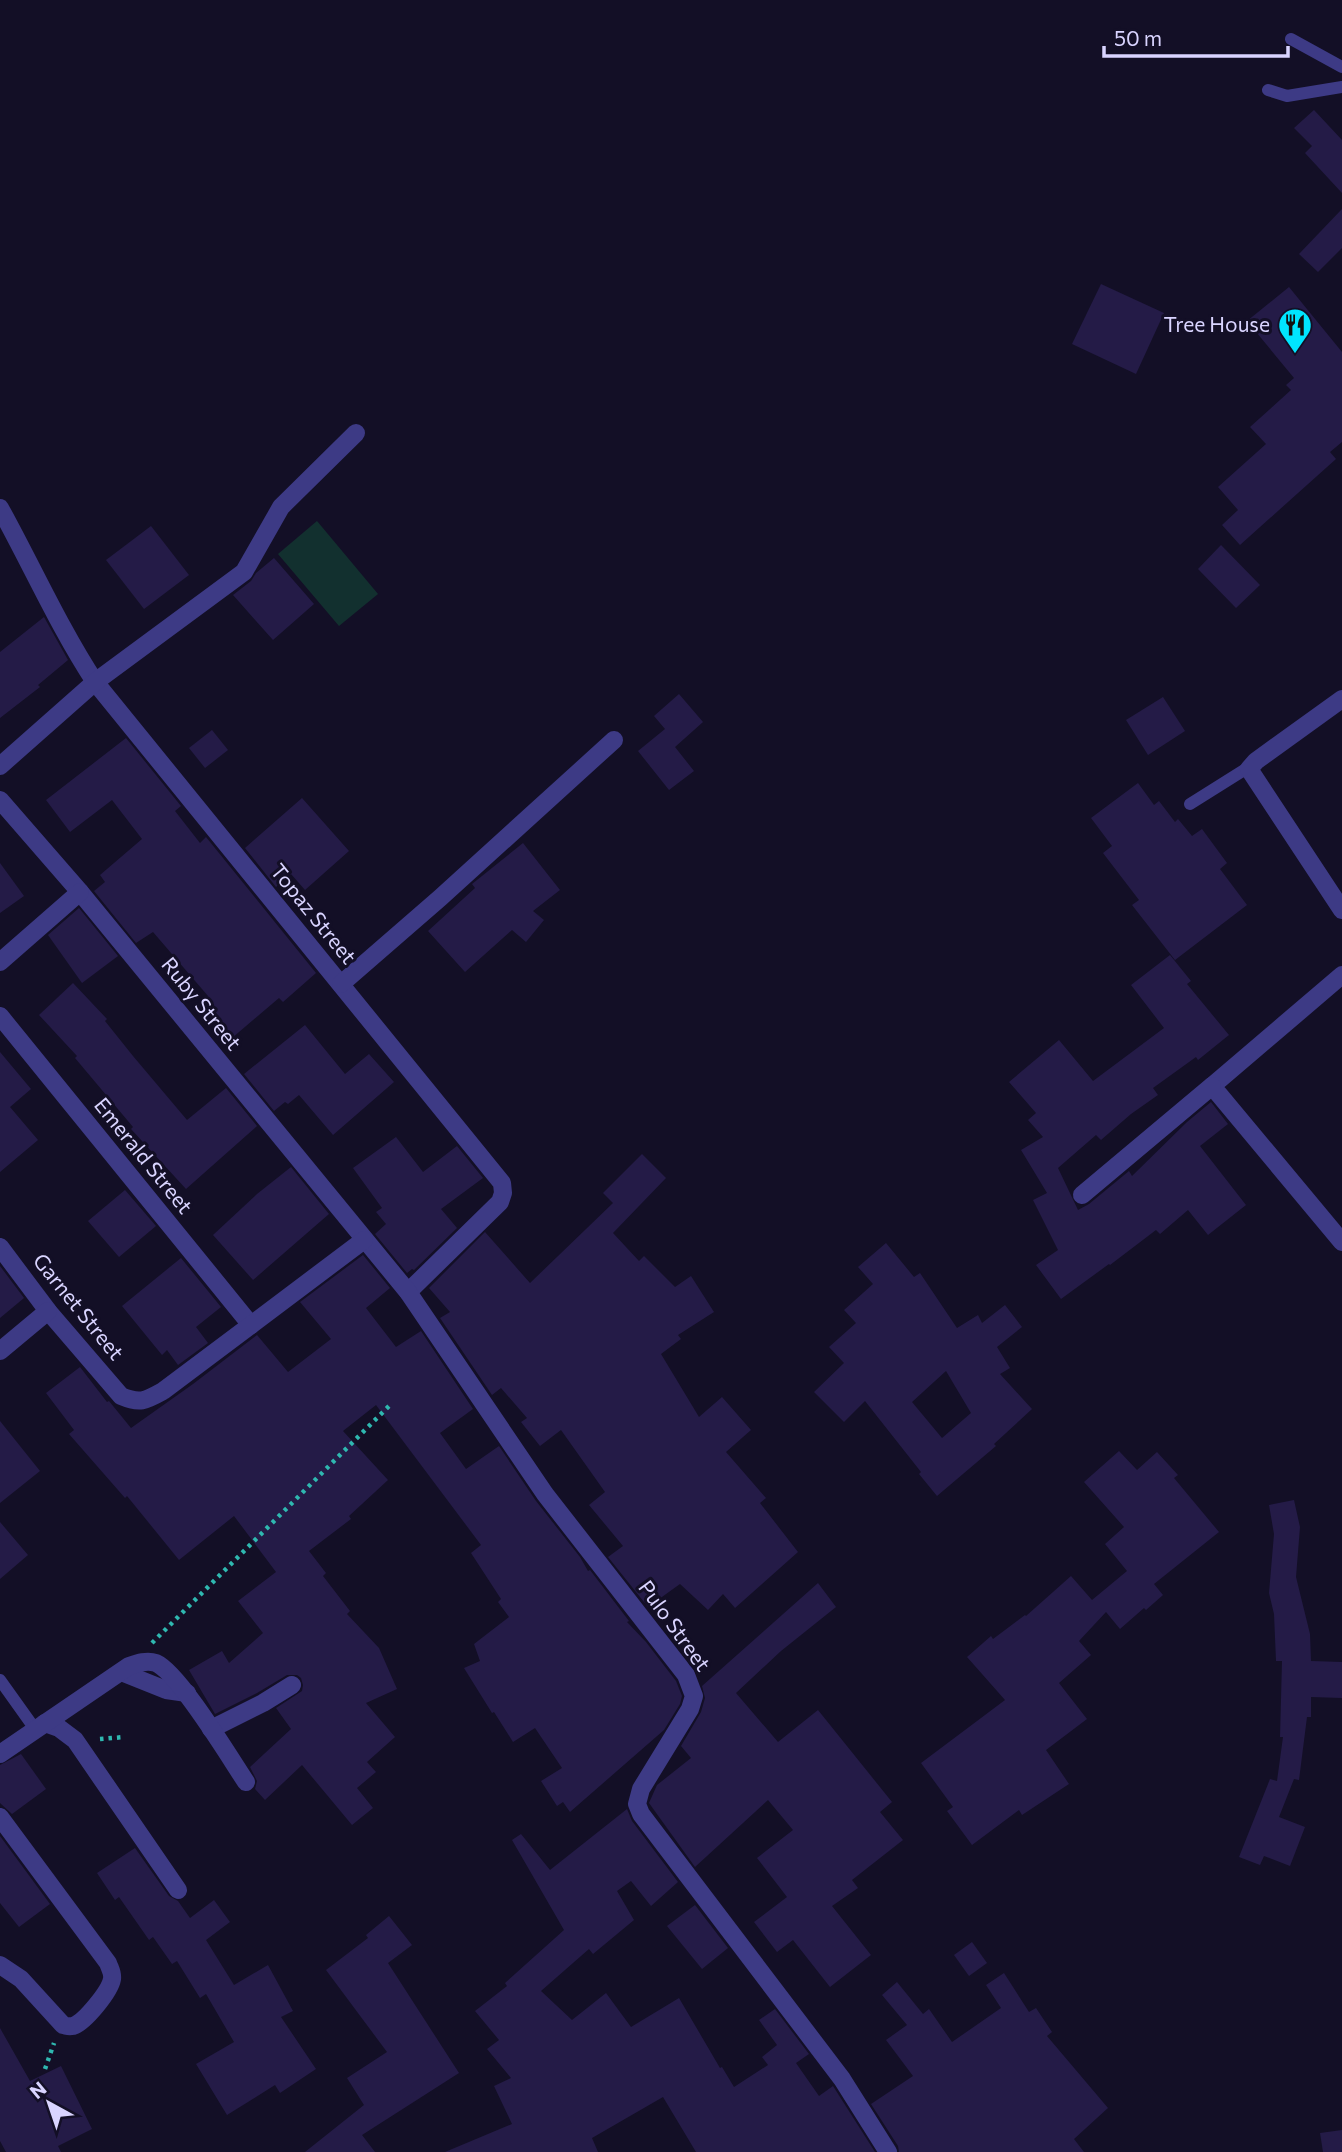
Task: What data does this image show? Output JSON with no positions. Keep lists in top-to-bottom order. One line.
{"streets":{"street":["Topaz Street","Ruby Street","Emerald Street","Garnet Street","Pulo Street"]},"crossings":[["Topaz Street","Pulo Street"],["Ruby Street","Pulo Street"],["Emerald Street","Garnet Street"]],"places":{"restaurant":["Tree House"]},"scale_bar":"50 m","north":"top left"}
